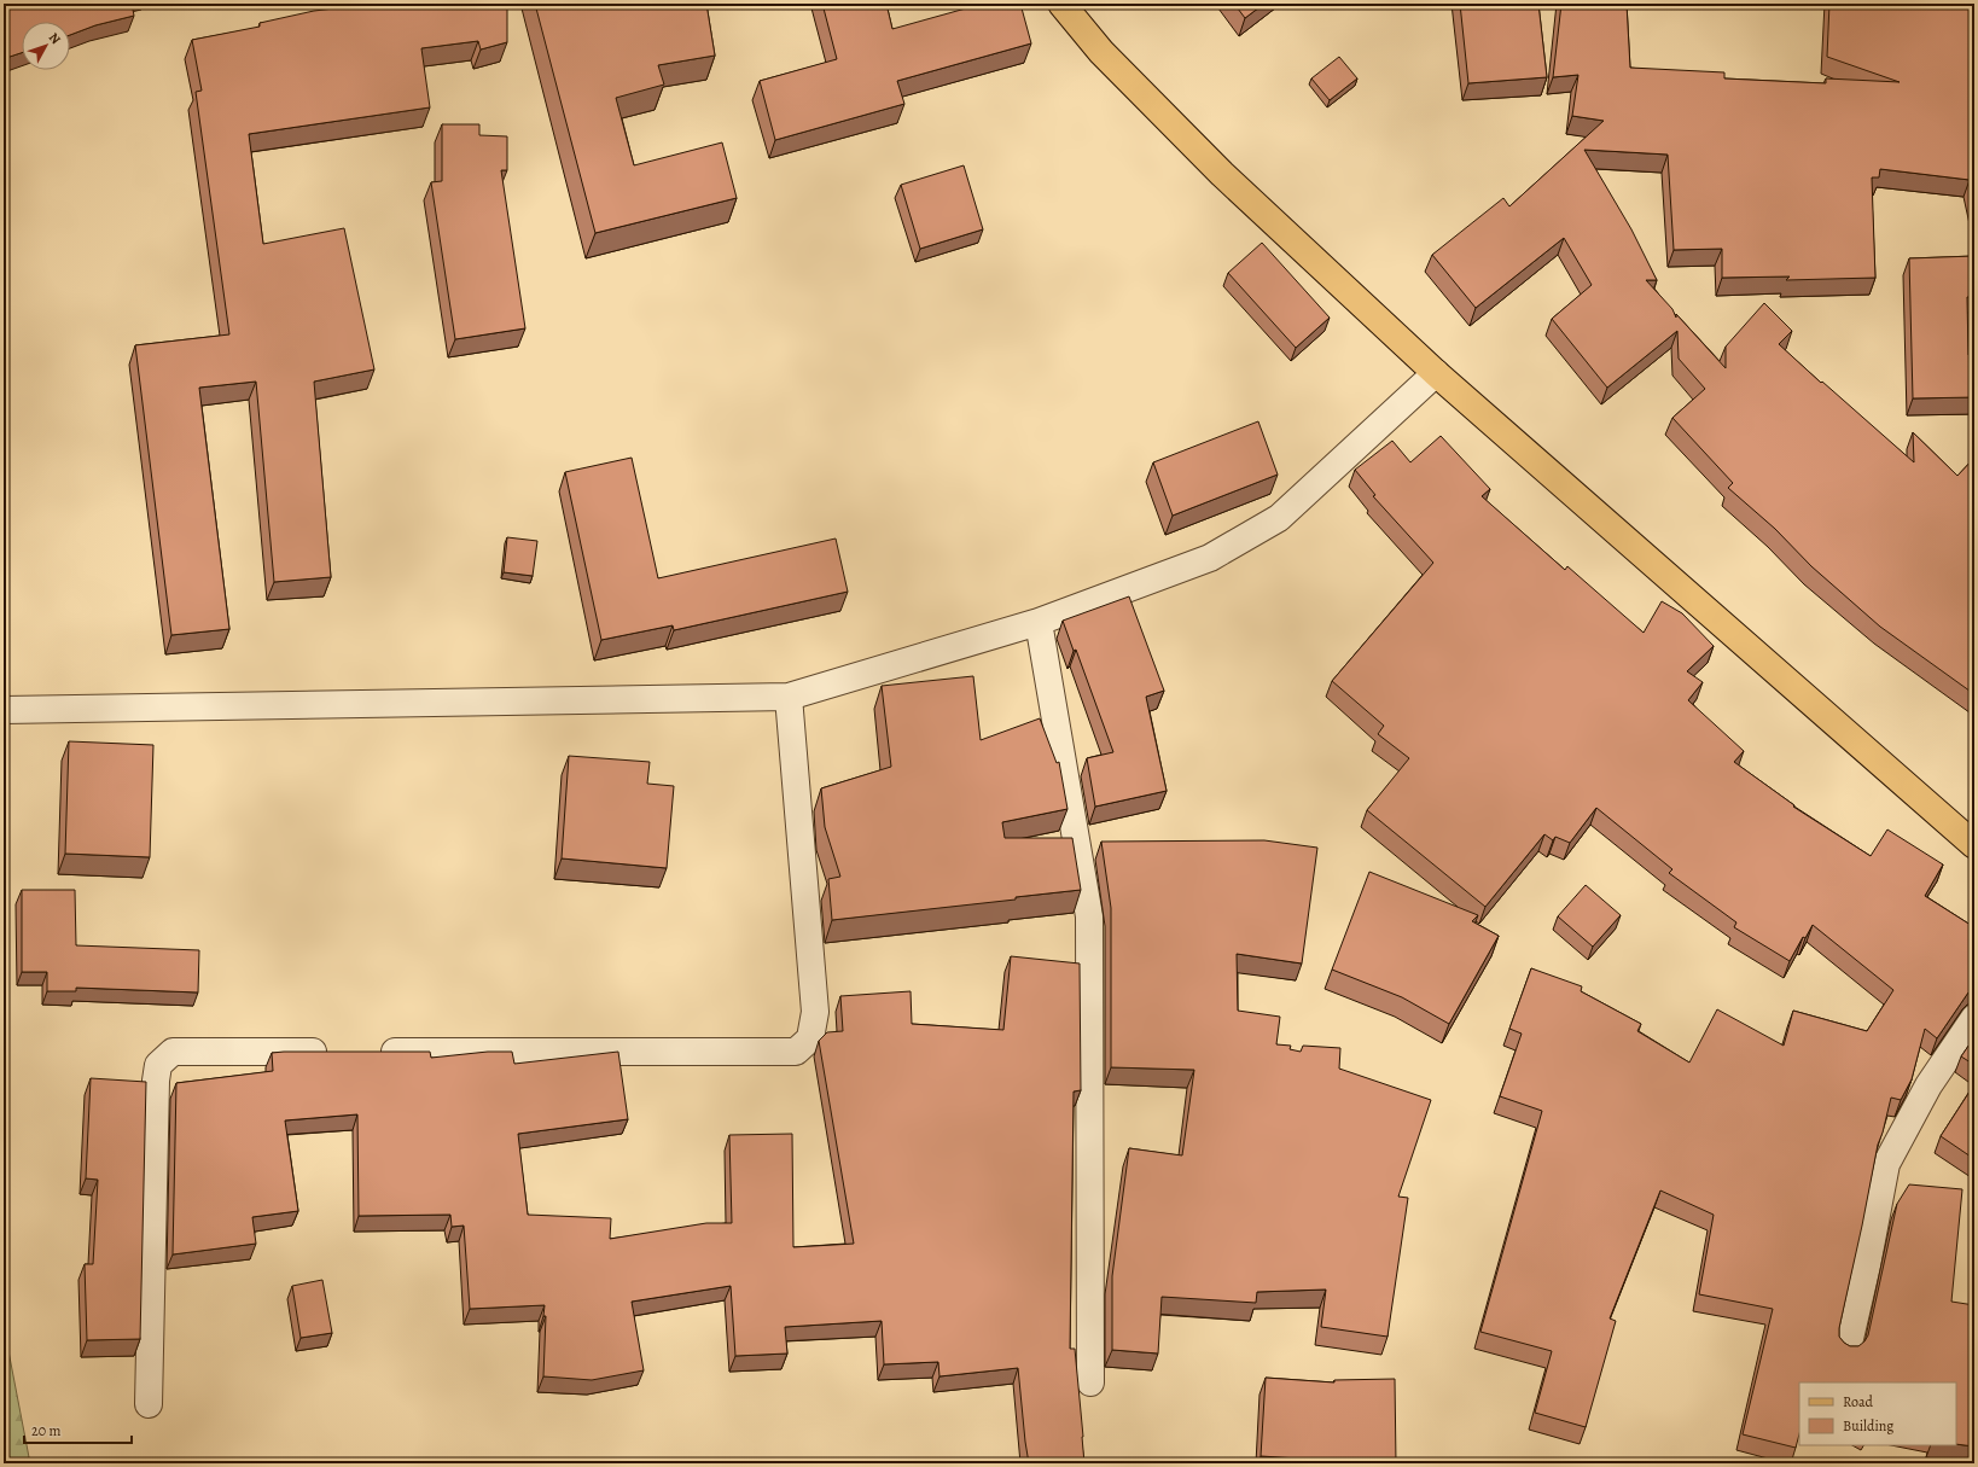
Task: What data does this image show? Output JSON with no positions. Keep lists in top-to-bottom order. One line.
{"legend":["Road","Building"],"scale_bar":"20 m","north":"top right"}
